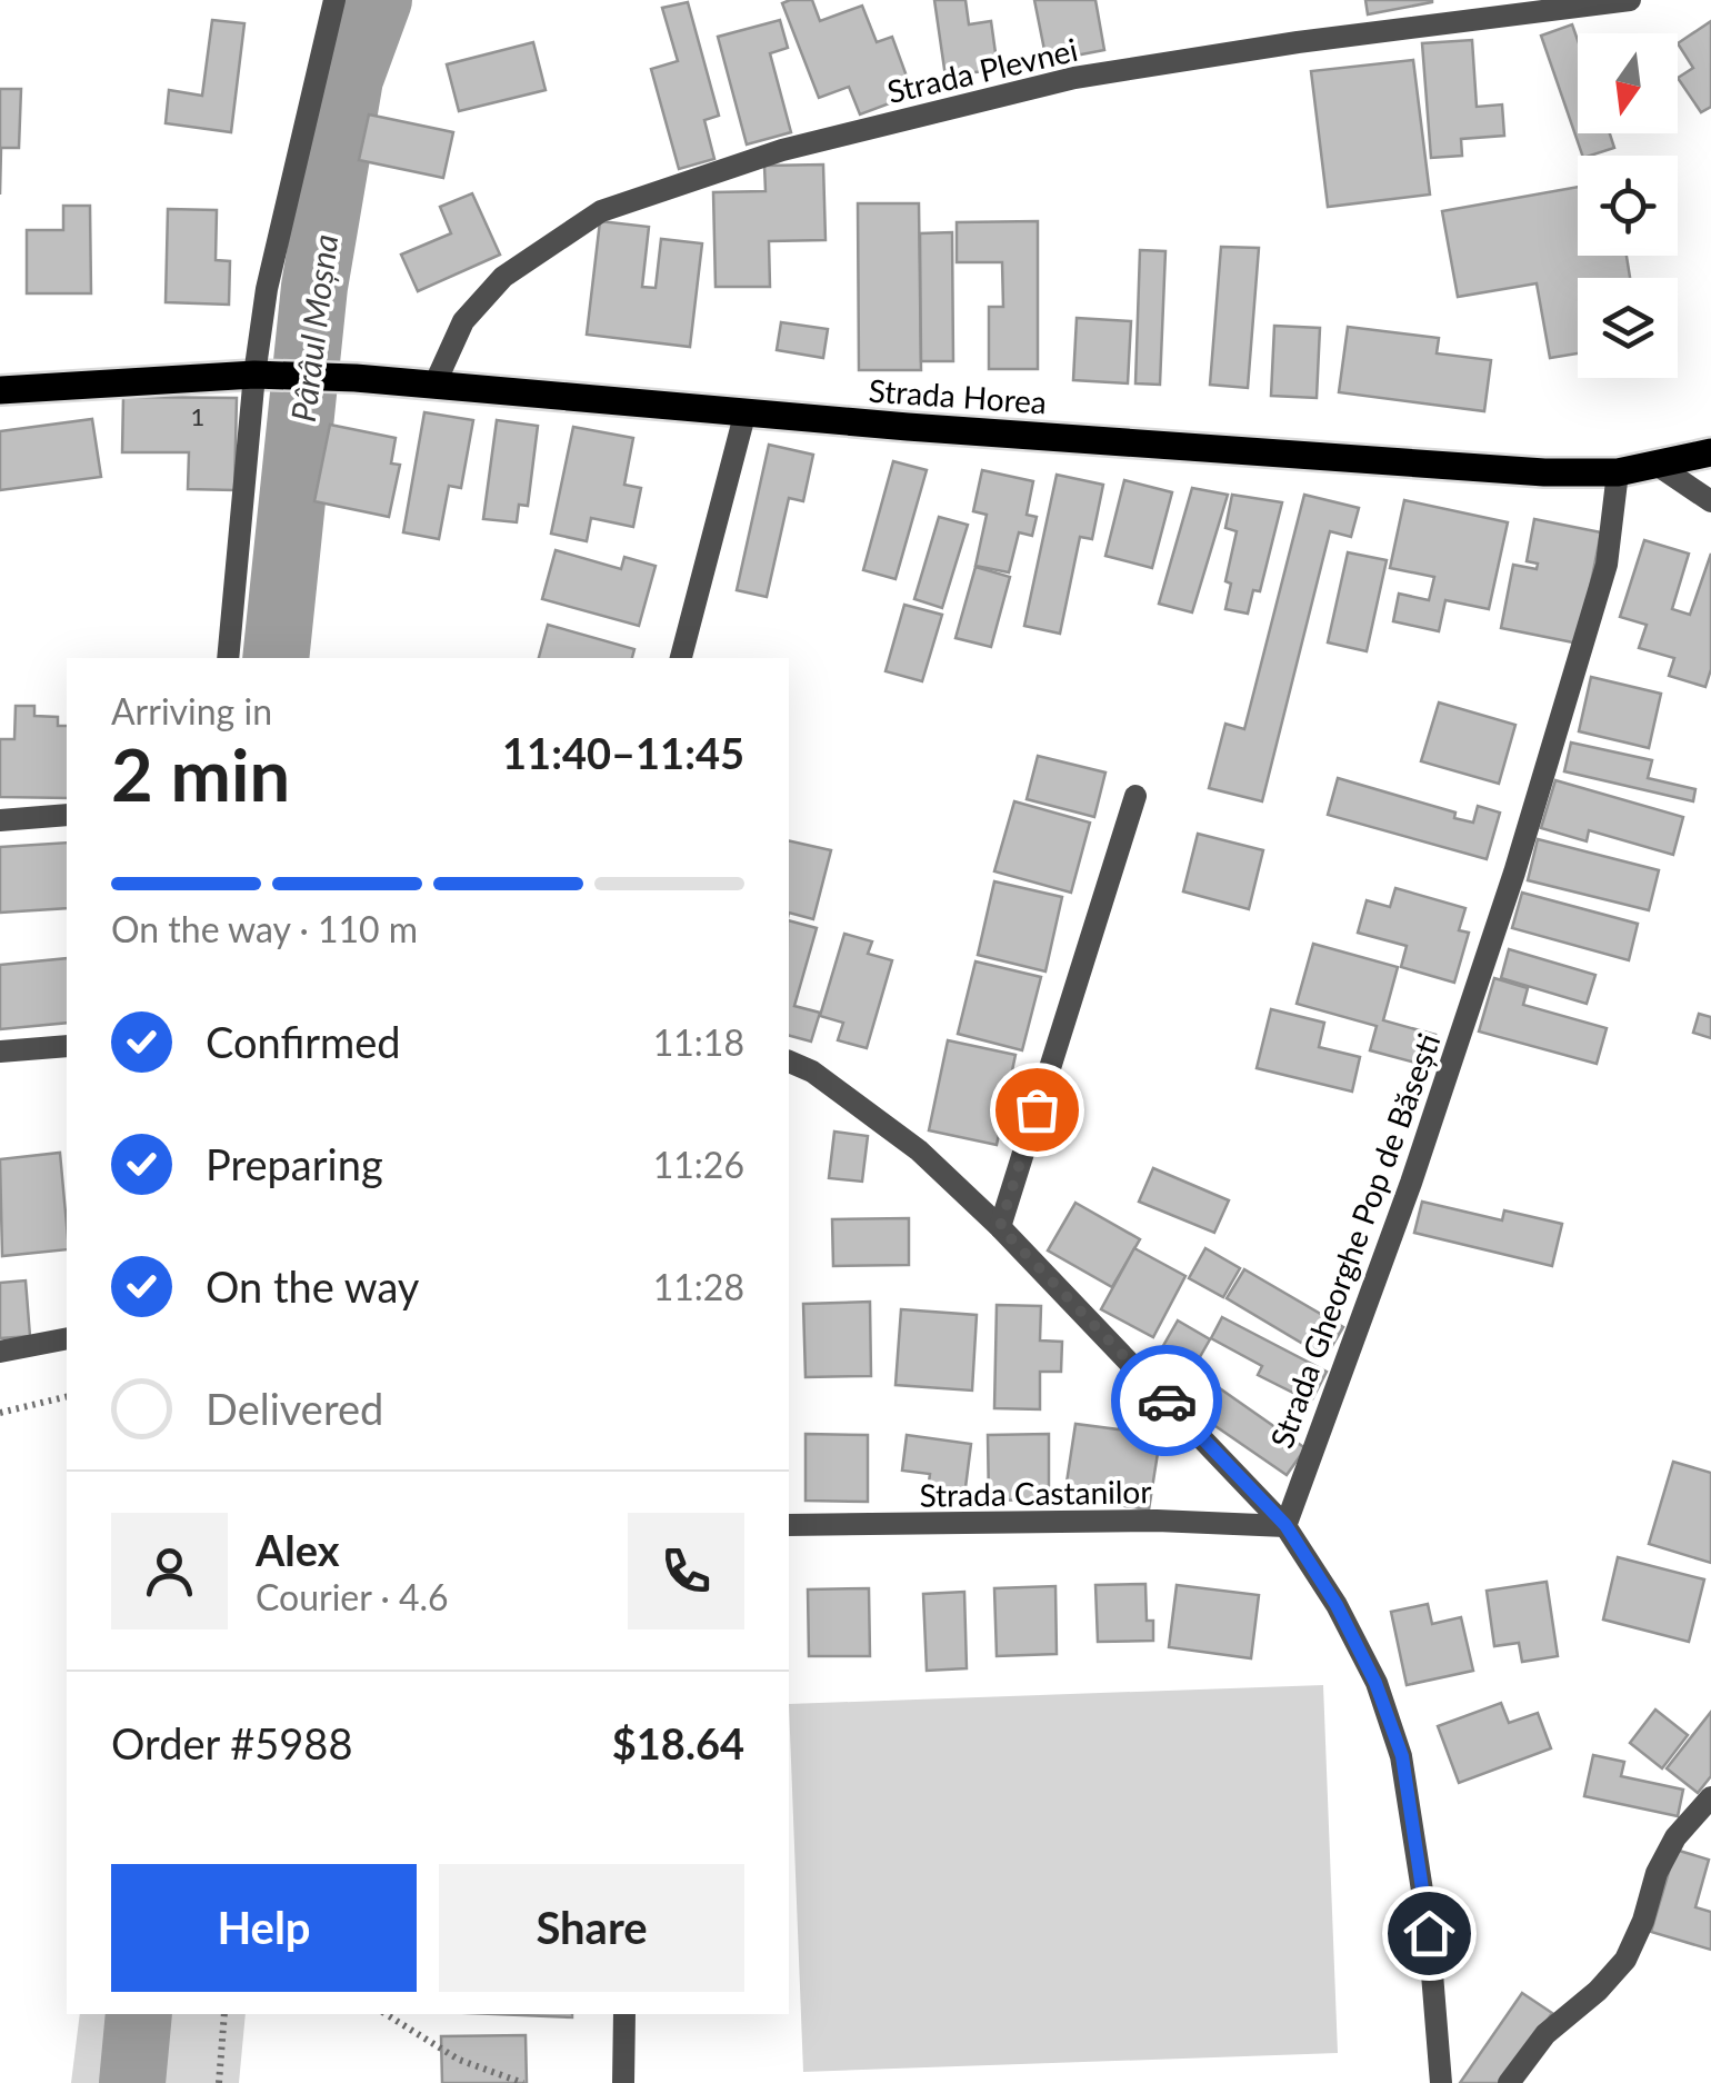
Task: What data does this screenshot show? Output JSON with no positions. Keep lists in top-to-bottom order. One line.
{"streets":{"main road":["Strada Horea"],"street":["Strada Plevnei","Strada Gheorghe Pop de Băsești","Strada Castanilor"]},"crossings":[["Strada Plevnei","Strada Horea"],["Strada Horea","Strada Gheorghe Pop de Băsești"],["Strada Gheorghe Pop de Băsești","Strada Castanilor"]],"water":["Pârâul Moșna"],"house_numbers":["1"],"north":"bottom","page":{"heading":["2 min","Arriving in","11:40–11:45"],"panel":["Alex","Courier · 4.6","Order #5988","$18.64"],"bar":"On the way · 110 m","list":[["Confirmed","11:18"],["Preparing","11:26"],["On the way","11:28"],"Delivered"],"buttons":["Help","Share"]}}
